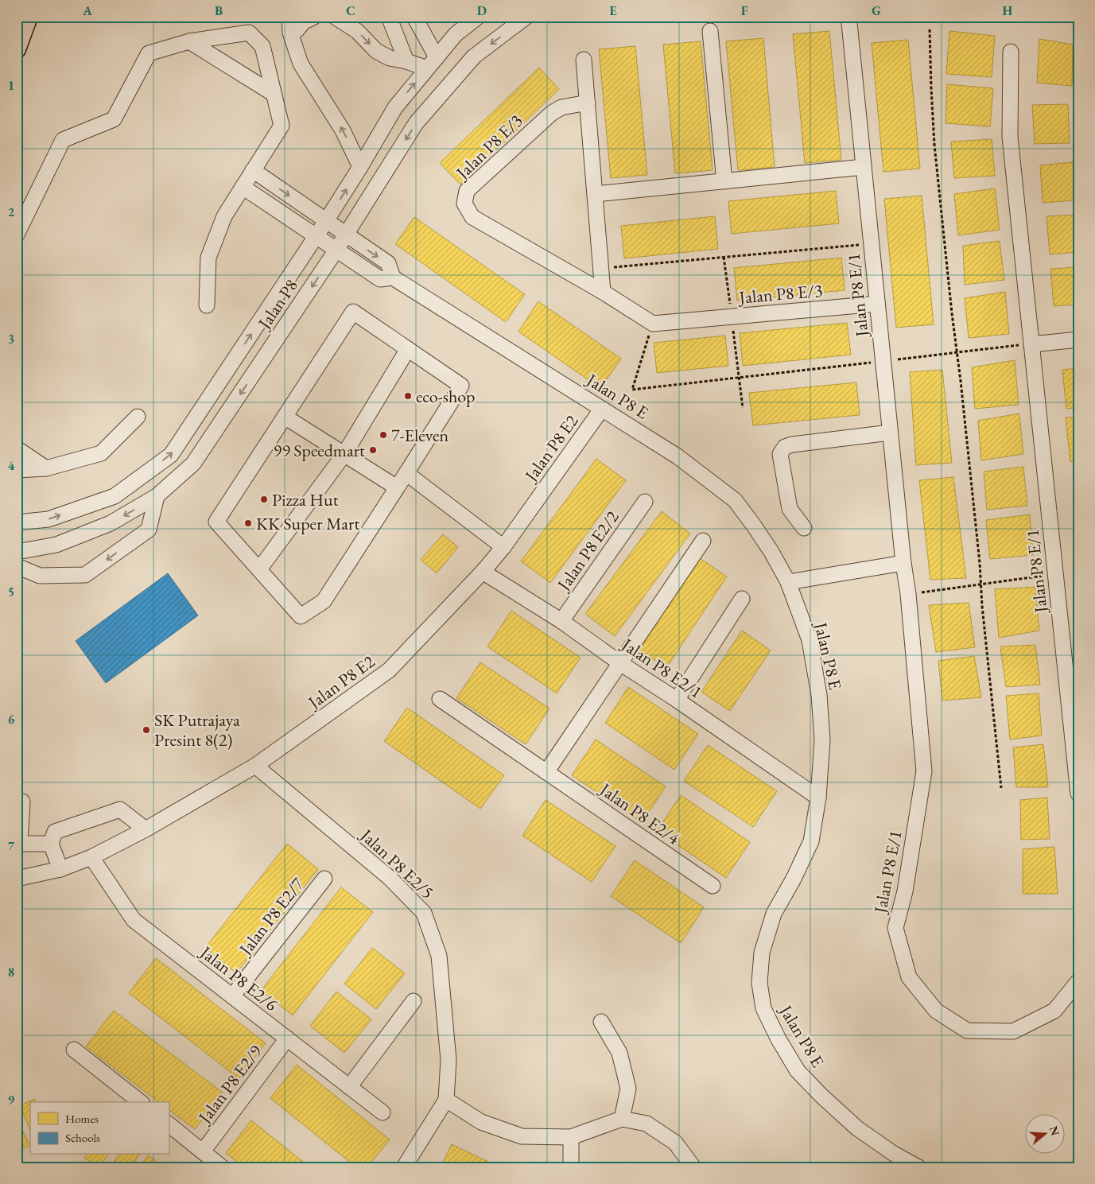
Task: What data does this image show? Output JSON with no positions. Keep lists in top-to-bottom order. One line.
{"streets":{"street":["Jalan P8 E/3","Jalan P8 E/1","Jalan P8","Jalan P8 E","Jalan P8 E2","Jalan P8 E2/2","Jalan P8 E2/1","Jalan P8 E2/4","Jalan P8 E2/5","Jalan P8 E2/7","Jalan P8 E2/6","Jalan P8 E2/9"]},"crossings":[["Jalan P8 E/3","Jalan P8 E/1"],["Jalan P8 E","Jalan P8 E2"],["Jalan P8 E","Jalan P8 E2/1"],["Jalan P8 E2","Jalan P8 E2/1"],["Jalan P8 E2","Jalan P8 E2/5"],["Jalan P8 E2","Jalan P8 E2/6"],["Jalan P8 E2/2","Jalan P8 E2/1"],["Jalan P8 E2/7","Jalan P8 E2/6"],["Jalan P8 E2/6","Jalan P8 E2/9"]],"places":["eco-shop","7-Eleven","99 Speedmart","Pizza Hut","KK Super Mart","SK Putrajaya Presint 8(2)"],"legend":["Homes","Schools"],"north":"right","grid":{"columns":["A","B","C","D","E","F","G","H"],"rows":["1","2","3","4","5","6","7","8","9"]}}
